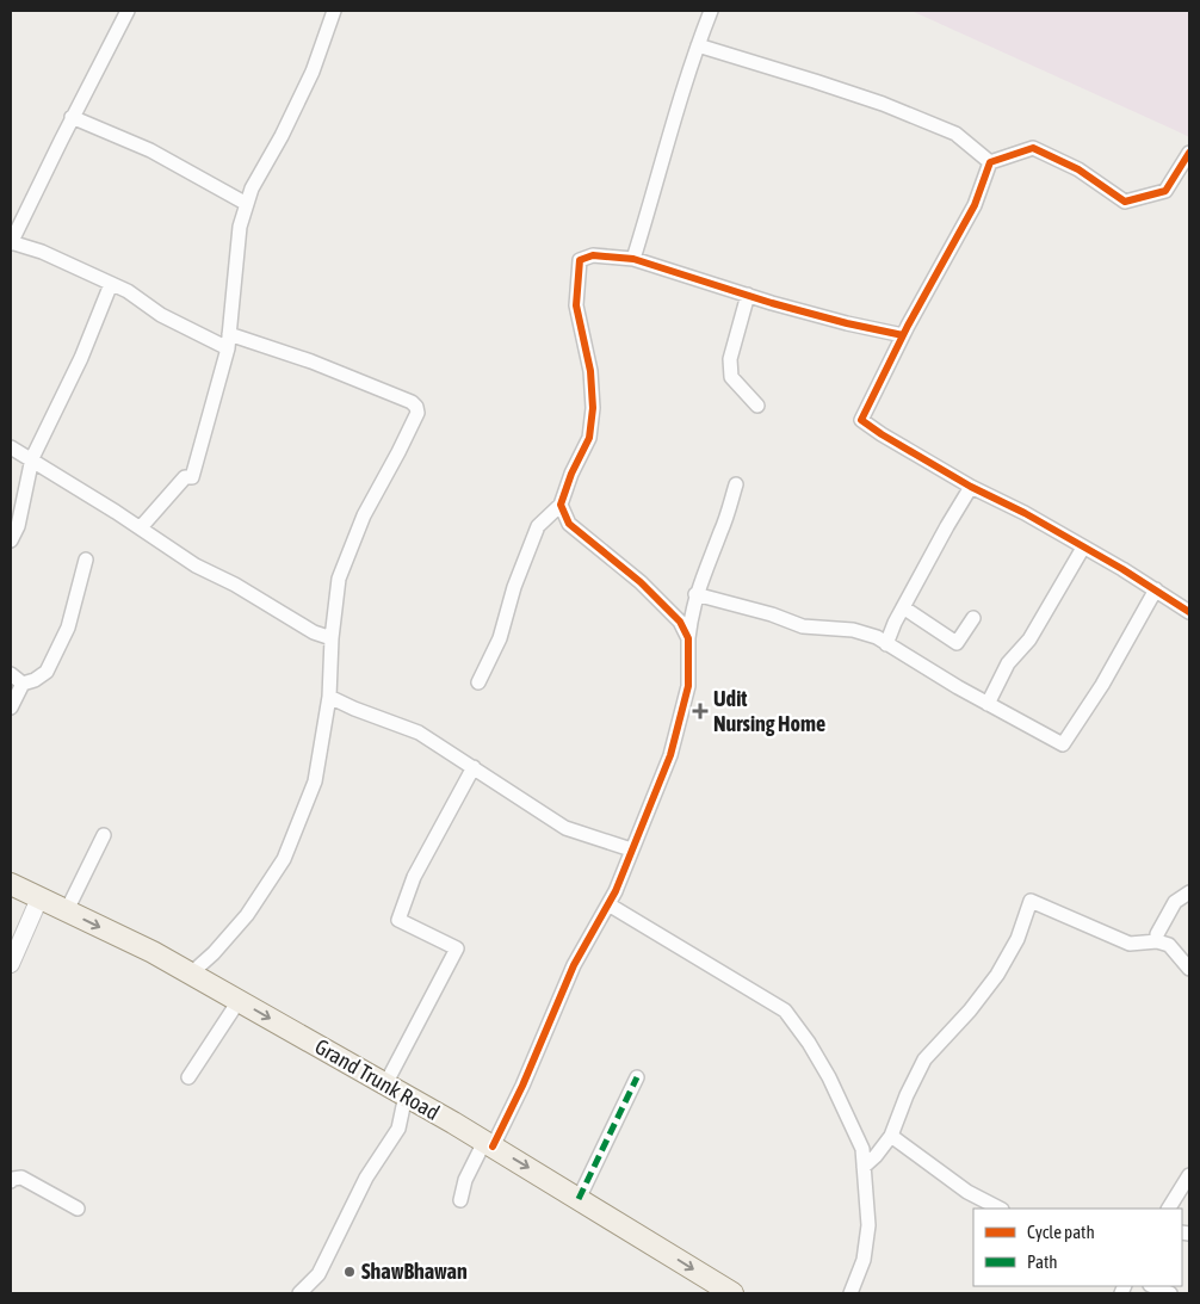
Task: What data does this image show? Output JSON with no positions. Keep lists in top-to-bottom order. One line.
{"streets":{"main road":["Grand Trunk Road"]},"one_way":["Grand Trunk Road"],"places":{"health":["Udit Nursing Home"],"other":["ShawBhawan"]},"legend":["Cycle path","Path"]}
